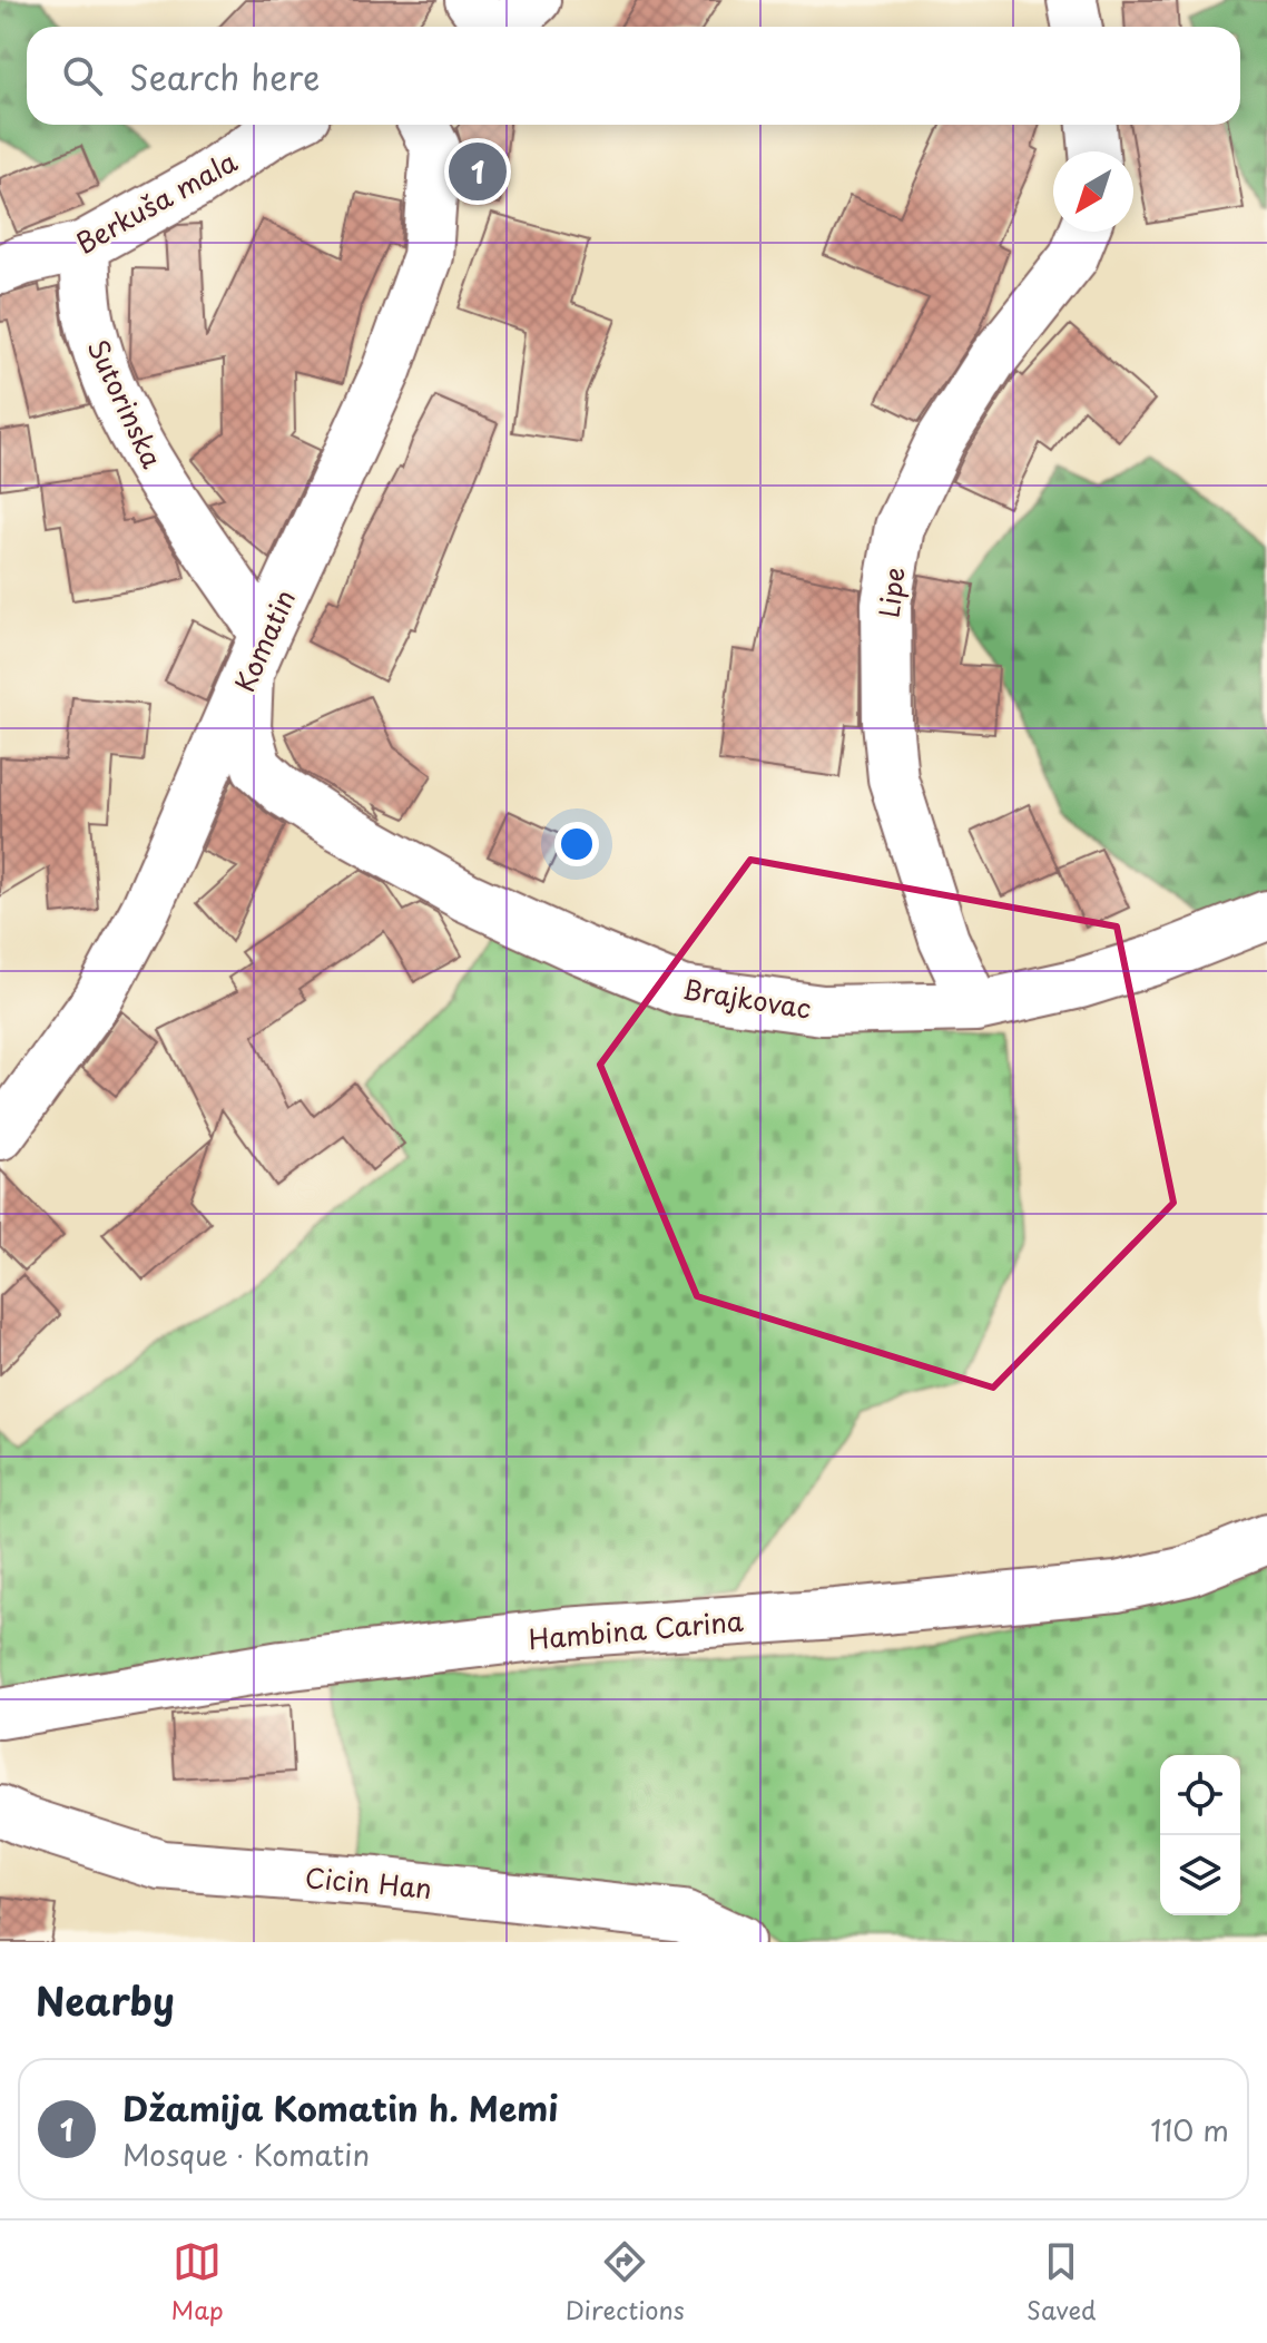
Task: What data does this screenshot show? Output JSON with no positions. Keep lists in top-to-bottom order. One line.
{"streets":{"street":["Berkuša mala","Sutorinska","Lipe","Komatin","Brajkovac","Hambina Carina","Cicin Han"]},"crossings":[["Berkuša mala","Sutorinska"],["Sutorinska","Komatin"],["Sutorinska","Brajkovac"],["Lipe","Brajkovac"],["Komatin","Brajkovac"]],"north":"bottom left","page":{"search":"Search here","pins":"1","heading":"Nearby","list":[{"mark":"1","name":"Džamija Komatin h. Memi","note":"Mosque · Komatin","value":"110 m"}],"nav":["Map","Directions","Saved"]}}
